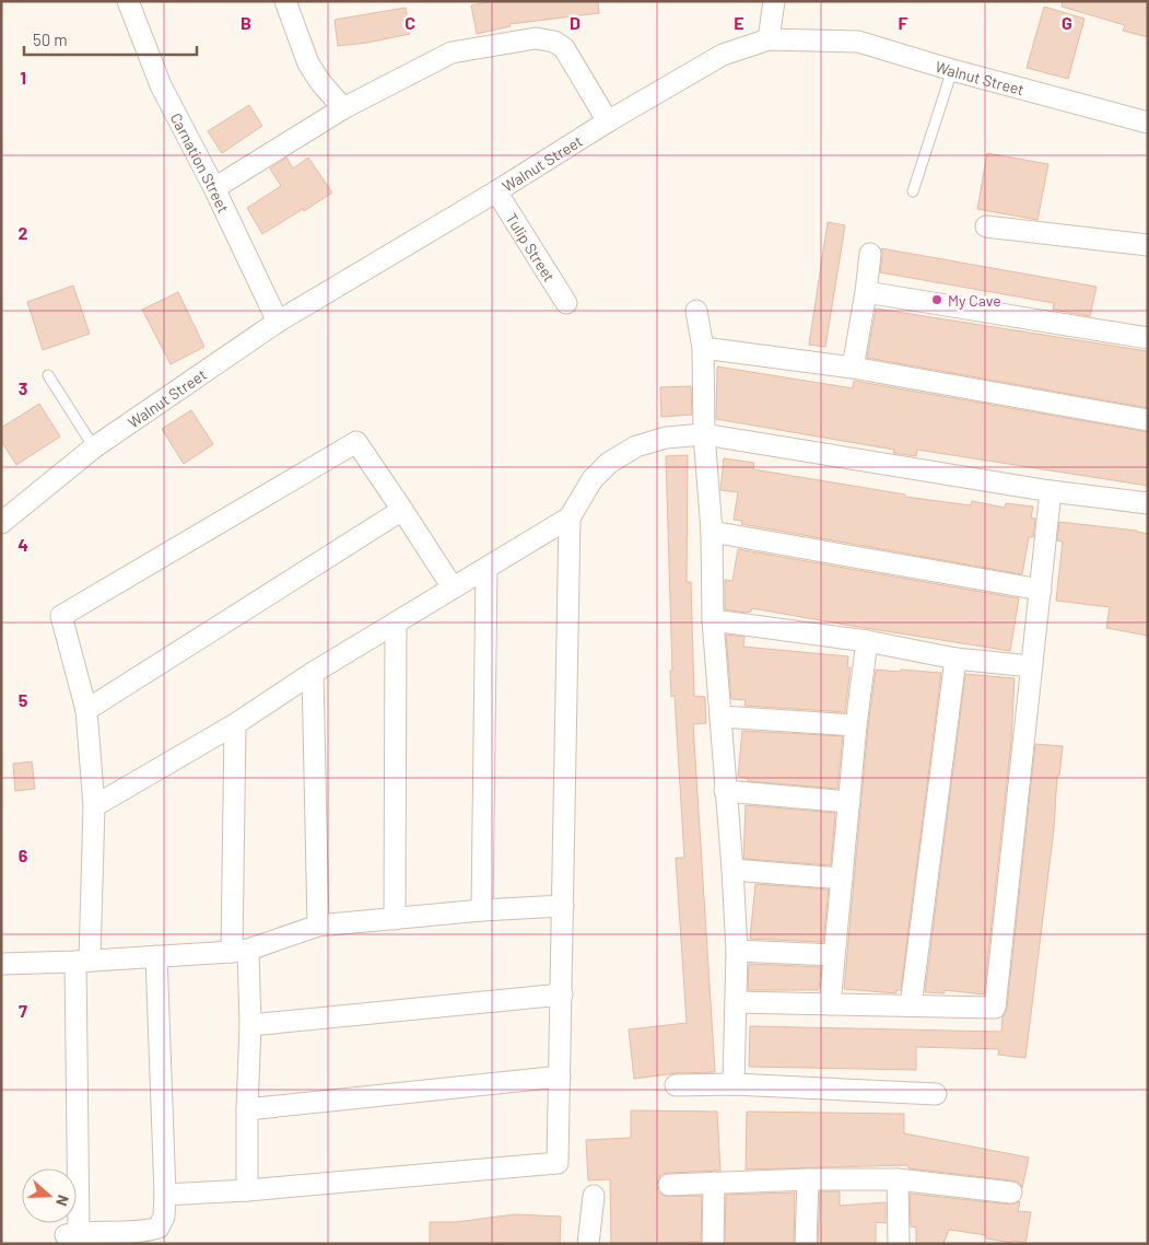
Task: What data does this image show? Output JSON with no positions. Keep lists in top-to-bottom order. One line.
{"streets":{"street":["Walnut Street","Carnation Street","Tulip Street"]},"crossings":[["Walnut Street","Carnation Street"],["Walnut Street","Tulip Street"]],"places":["My Cave"],"scale_bar":"50 m","north":"right","grid":{"columns":["B","C","D","E","F","G"],"rows":["1","2","3","4","5","6","7"]}}
